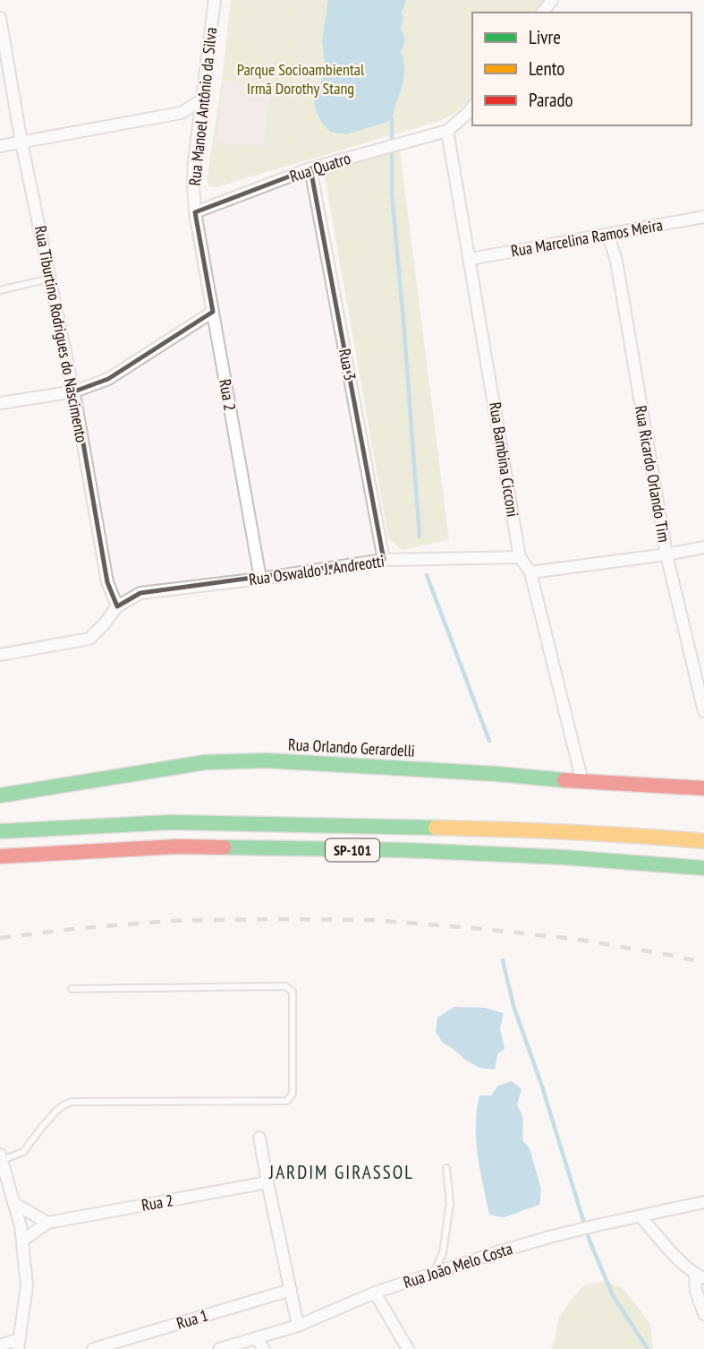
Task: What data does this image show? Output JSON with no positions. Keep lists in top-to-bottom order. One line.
{"streets":{"main road":["Rua Orlando Gerardelli","SP-101"],"street":["Rua Manoel Antônio da Silva","Rua Quatro","Rua Marcelina Ramos Meira","Rua Tiburtino Rodrigues do Nascimento","Rua 3","Rua 2","Rua Bambina Cicconi","Rua Ricardo Orlando Tim","Rua Oswaldo J. Andreotti","Rua João Melo Costa","Rua 1"]},"crossings":[["Rua Manoel Antônio da Silva","Rua Quatro"],["Rua Manoel Antônio da Silva","Rua 2"],["Rua Quatro","Rua 3"],["Rua Quatro","Rua 2"],["Rua Quatro","Rua Bambina Cicconi"],["Rua Marcelina Ramos Meira","Rua Bambina Cicconi"],["Rua Marcelina Ramos Meira","Rua Ricardo Orlando Tim"],["Rua Tiburtino Rodrigues do Nascimento","Rua Oswaldo J. Andreotti"],["Rua 3","Rua Oswaldo J. Andreotti"],["Rua 2","Rua Oswaldo J. Andreotti"],["Rua Bambina Cicconi","Rua Oswaldo J. Andreotti"],["Rua Bambina Cicconi","Rua Orlando Gerardelli"]],"districts":["JARDIM GIRASSOL"],"parks":["Parque Socioambiental Irmã Dorothy Stang"],"legend":["Livre","Lento","Parado"]}
